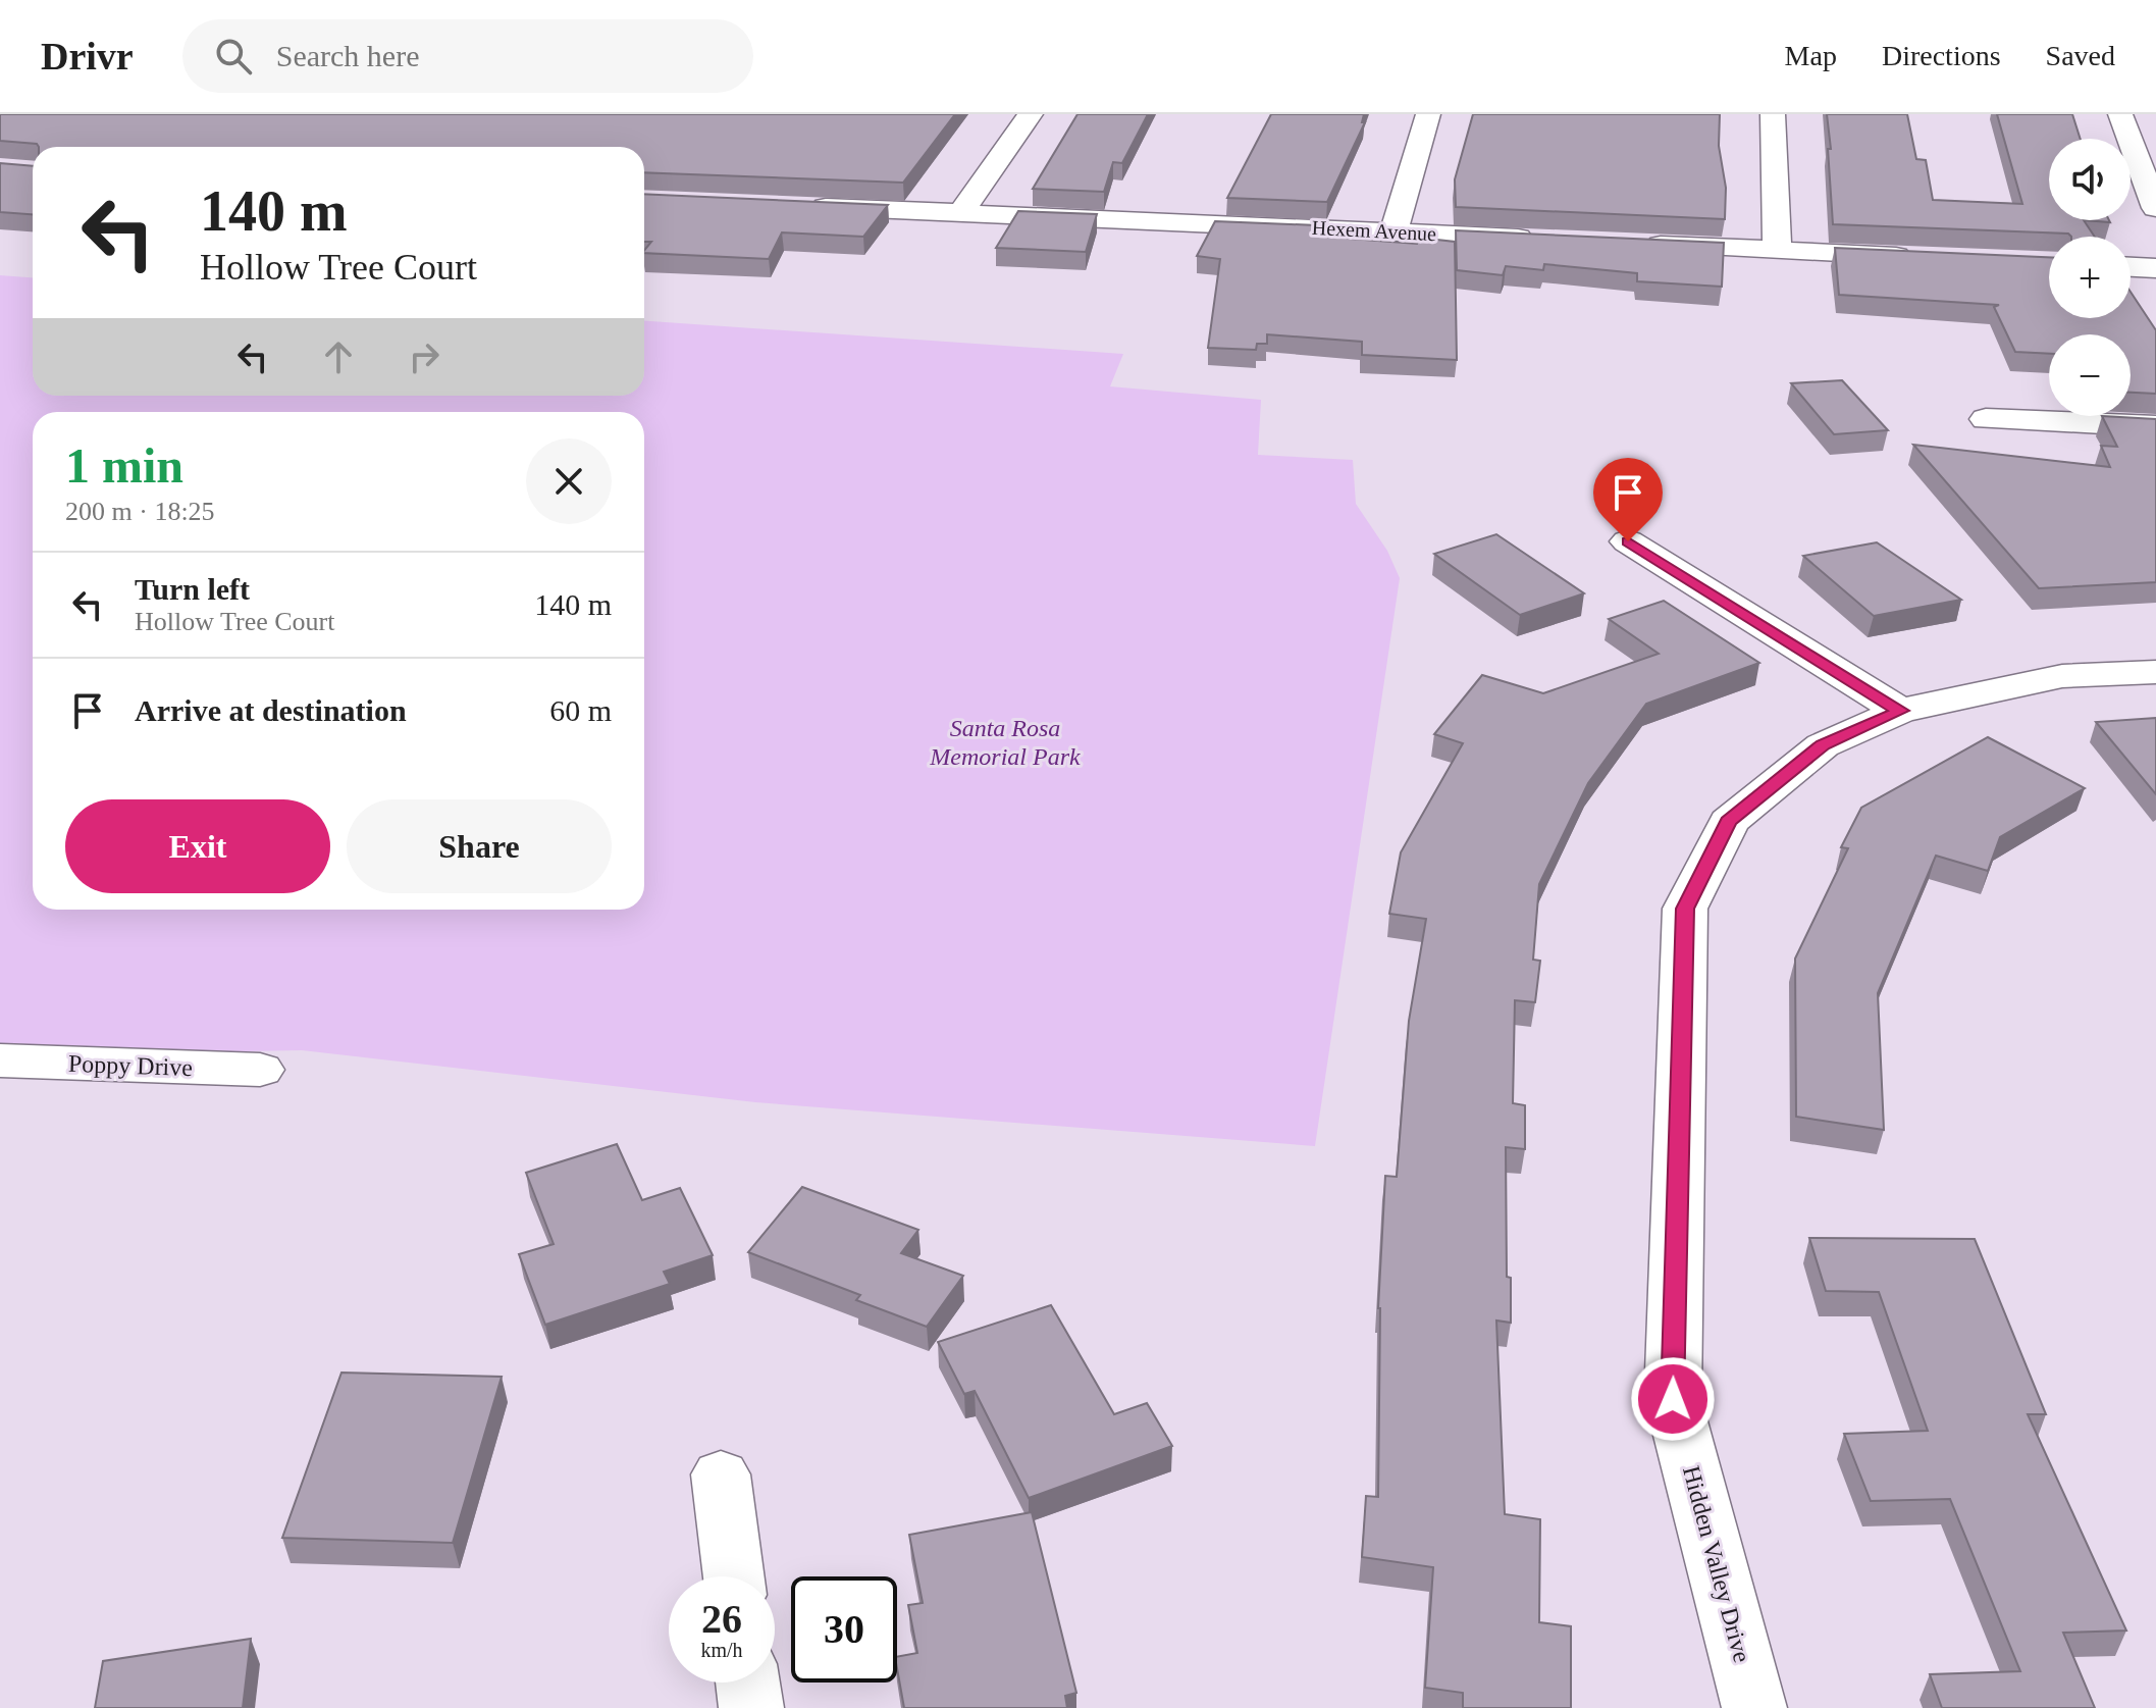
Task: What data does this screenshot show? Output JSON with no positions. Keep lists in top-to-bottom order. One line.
{"streets":{"street":["Hexem Avenue","Poppy Drive","Hidden Valley Drive"]},"parks":["Santa Rosa Memorial Park"],"page":{"header":"Drivr","search":"Search here","nav":["Map","Directions","Saved"],"map_buttons":["+","−"],"turn":["140 m","Hollow Tree Court"],"heading":["1 min","200 m · 18:25"],"list":[{"name":"Turn left","note":"Hollow Tree Court","value":"140 m"},{"name":"Arrive at destination","value":"60 m"}],"buttons":["Exit","Share"],"speed":"26 km/h","limit":"30"}}
